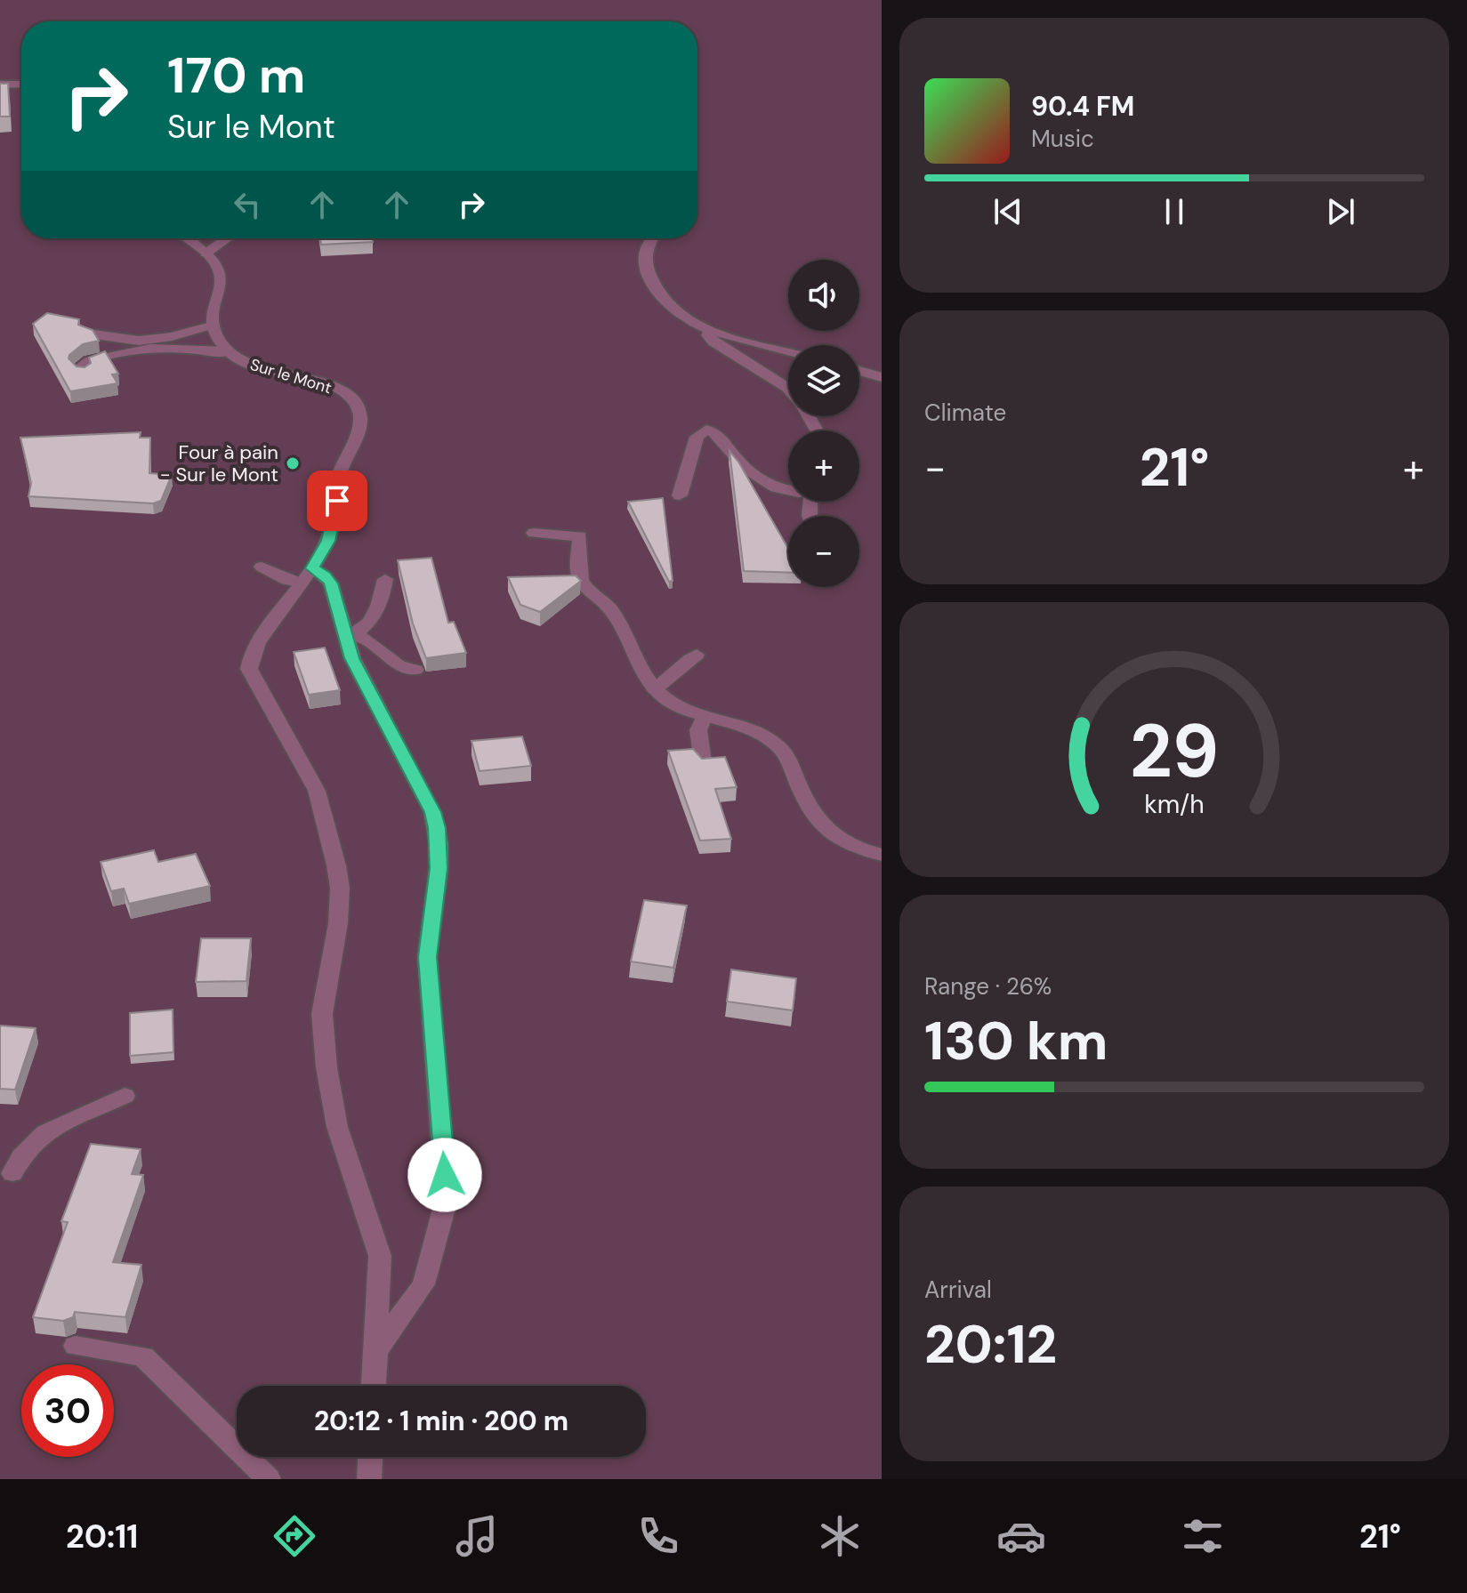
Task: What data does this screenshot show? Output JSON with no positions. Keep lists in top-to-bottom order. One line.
{"streets":{"street":["Sur le Mont"]},"places":["Four à pain - Sur le Mont"],"page":{"turn":["170 m","Sur le Mont"],"song":["90.4 FM","Music"],"map_buttons":["+","−"],"tile":["Climate",["Range · 26%","130 km"],["Arrival","20:12"]],"heat":["−","21°","+"],"limit":"30","trip":"20:12 · 1 min · 200 m","tabs":["20:11","21°"],"gauge":["29","km/h"]}}
